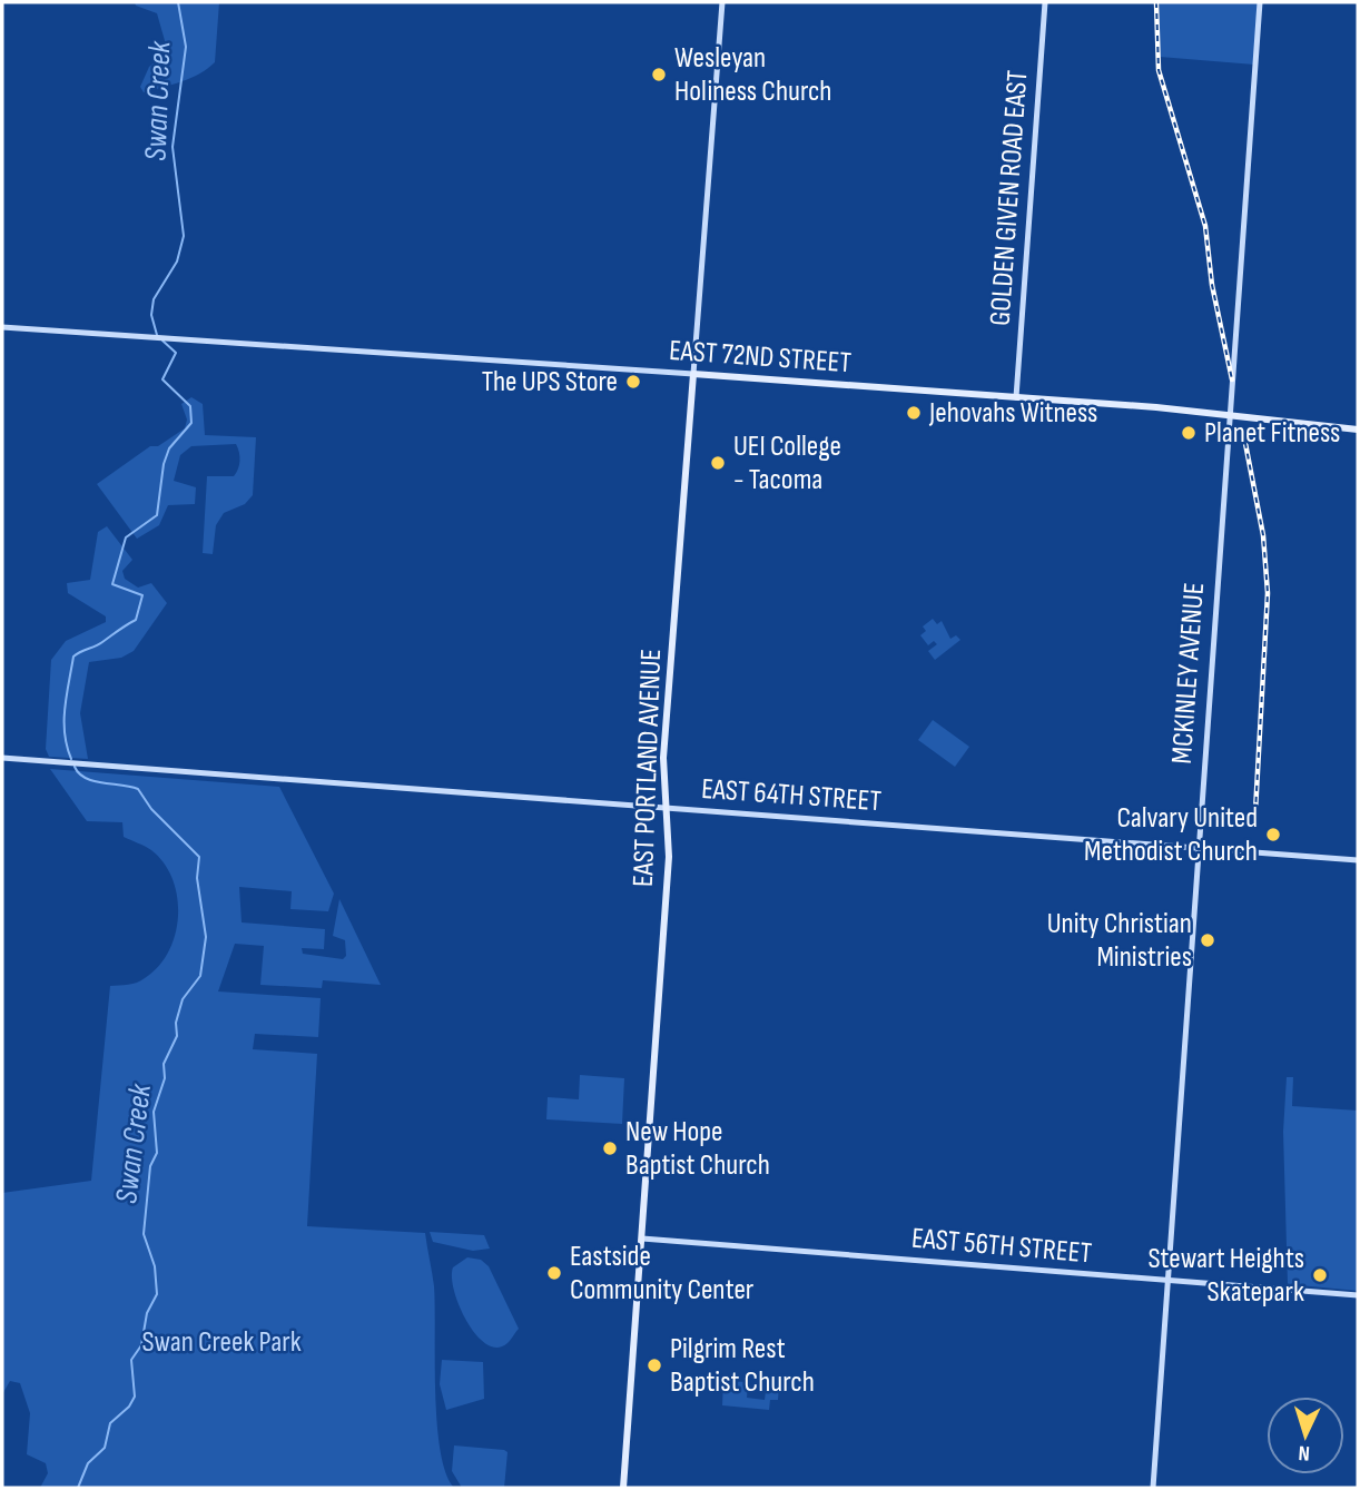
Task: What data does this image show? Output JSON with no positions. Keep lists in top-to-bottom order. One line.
{"streets":{"main road":["EAST 72ND STREET","EAST PORTLAND AVENUE"],"street":["GOLDEN GIVEN ROAD EAST","MCKINLEY AVENUE","EAST 64TH STREET","EAST 56TH STREET"]},"crossings":[["GOLDEN GIVEN ROAD EAST","EAST 72ND STREET"],["EAST 72ND STREET","MCKINLEY AVENUE"],["EAST 72ND STREET","EAST PORTLAND AVENUE"],["MCKINLEY AVENUE","EAST 64TH STREET"],["MCKINLEY AVENUE","EAST 56TH STREET"],["EAST PORTLAND AVENUE","EAST 64TH STREET"],["EAST PORTLAND AVENUE","EAST 56TH STREET"]],"water":["Swan Creek"],"parks":["Swan Creek Park"],"places":["Wesleyan Holiness Church","The UPS Store","Jehovahs Witness","Planet Fitness","UEI College - Tacoma","Calvary United Methodist Church","Unity Christian Ministries","New Hope Baptist Church","Eastside Community Center","Stewart Heights Skatepark","Pilgrim Rest Baptist Church"],"north":"bottom"}
